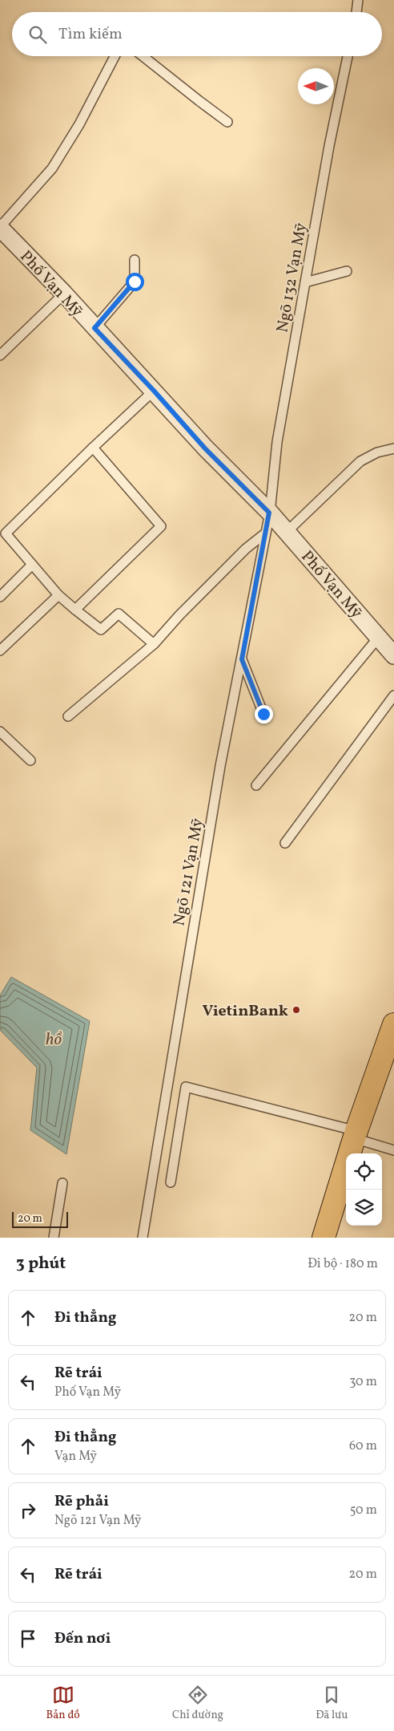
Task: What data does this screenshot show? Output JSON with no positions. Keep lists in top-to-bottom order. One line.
{"streets":{"street":["Phố Vạn Mỹ"],"lane":["Ngõ 132 Vạn Mỹ","Ngõ 121 Vạn Mỹ"]},"crossings":[["Ngõ 132 Vạn Mỹ","Phố Vạn Mỹ"],["Ngõ 132 Vạn Mỹ","Ngõ 121 Vạn Mỹ"],["Phố Vạn Mỹ","Ngõ 121 Vạn Mỹ"]],"water":["hồ"],"places":["VietinBank"],"scale_bar":"20 m","north":"left","page":{"search":"Tìm kiếm","scale":"20 m","heading":["3 phút","Đi bộ · 180 m"],"list":[["Đi thẳng","20 m"],["Rẽ trái","Phố Vạn Mỹ","30 m"],["Đi thẳng","Vạn Mỹ","60 m"],["Rẽ phải","Ngõ 121 Vạn Mỹ","50 m"],["Rẽ trái","20 m"],"Đến nơi"],"nav":["Bản đồ","Chỉ đường","Đã lưu"]}}
